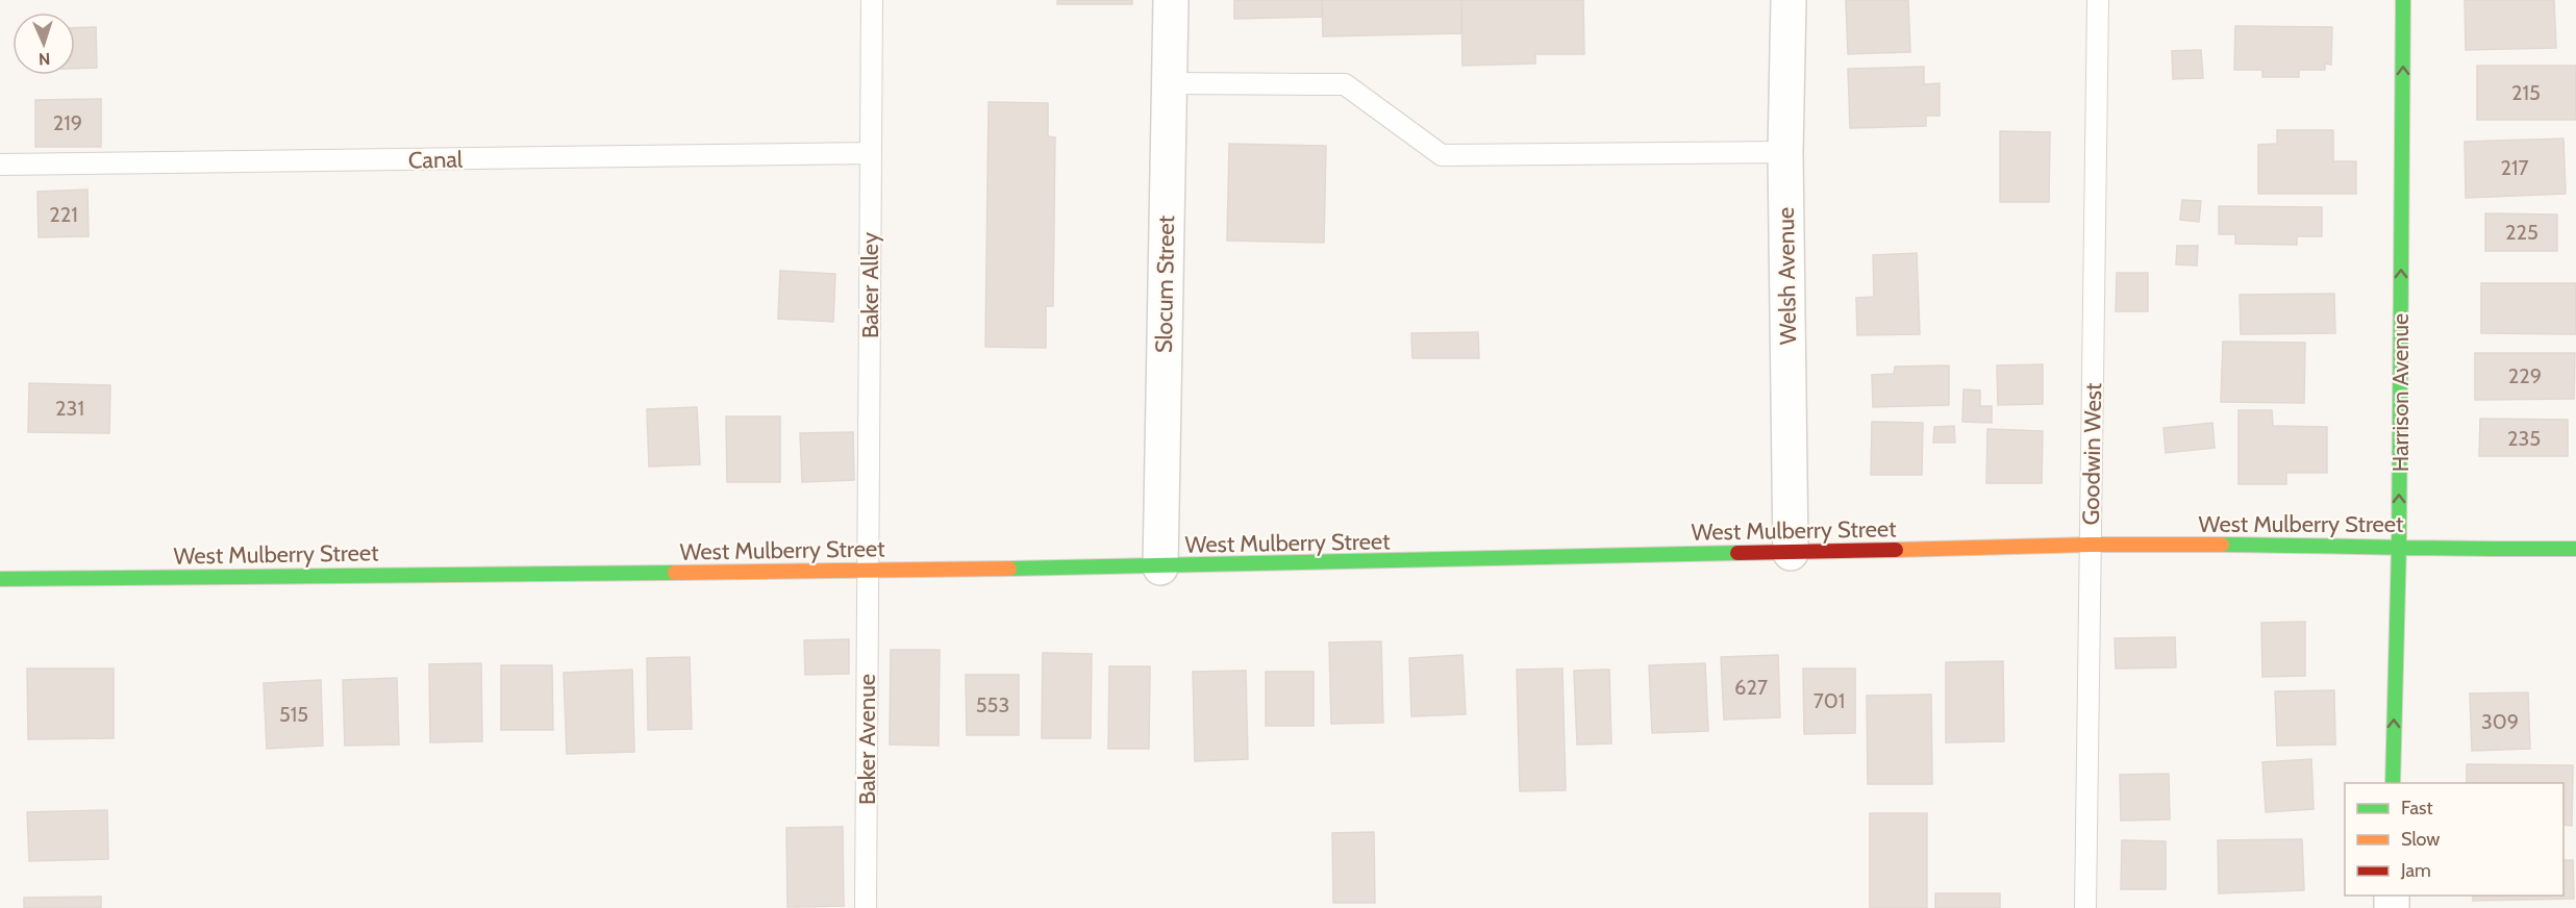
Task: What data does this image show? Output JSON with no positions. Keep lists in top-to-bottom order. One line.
{"streets":{"street":["Welsh Avenue","Slocum Street","Harrison Avenue","West Mulberry Street"],"lane":["Canal","Baker Alley","Goodwin West","Baker Avenue"]},"crossings":[["Canal","Baker Alley"],["Welsh Avenue","West Mulberry Street"],["Slocum Street","West Mulberry Street"],["Baker Alley","West Mulberry Street"],["Baker Alley","Baker Avenue"],["Harrison Avenue","West Mulberry Street"],["Goodwin West","West Mulberry Street"],["West Mulberry Street","Baker Avenue"]],"one_way":["Harrison Avenue"],"house_numbers":["215","219","217","221","225","229","231","235","627","701","553","515","309"],"legend":["Fast","Slow","Jam"],"north":"bottom"}
